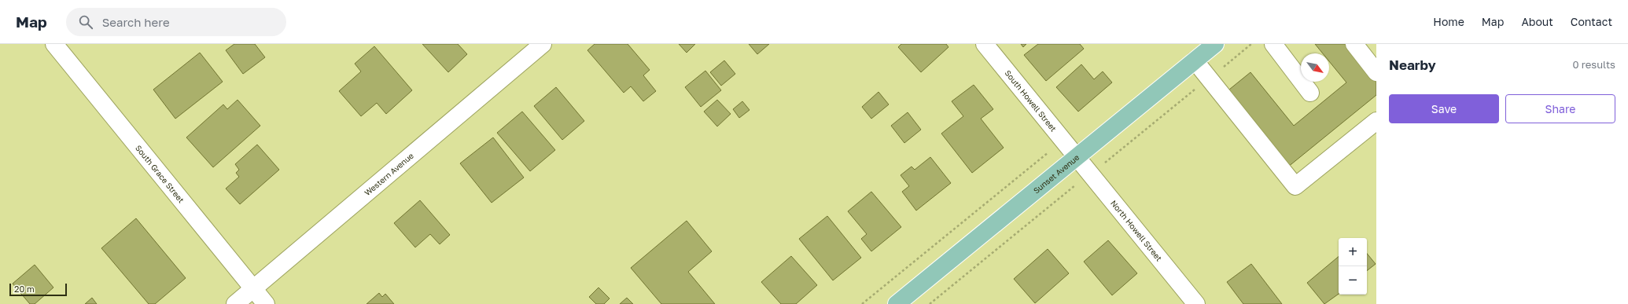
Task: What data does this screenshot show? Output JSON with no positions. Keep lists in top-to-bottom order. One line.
{"streets":{"main road":["Sunset Avenue"],"street":["South Howell Street","South Grace Street","Western Avenue","North Howell Street"]},"crossings":[["South Howell Street","Sunset Avenue"],["South Howell Street","North Howell Street"],["South Grace Street","Western Avenue"],["Sunset Avenue","North Howell Street"]],"scale_bar":"20 m","north":"bottom right","page":{"header":"Map","search":"Search here","nav":["Home","Map","About","Contact"],"heading":["Nearby","0 results"],"buttons":["Save","Share"],"map_buttons":["+","−"],"scale":"20 m"}}
